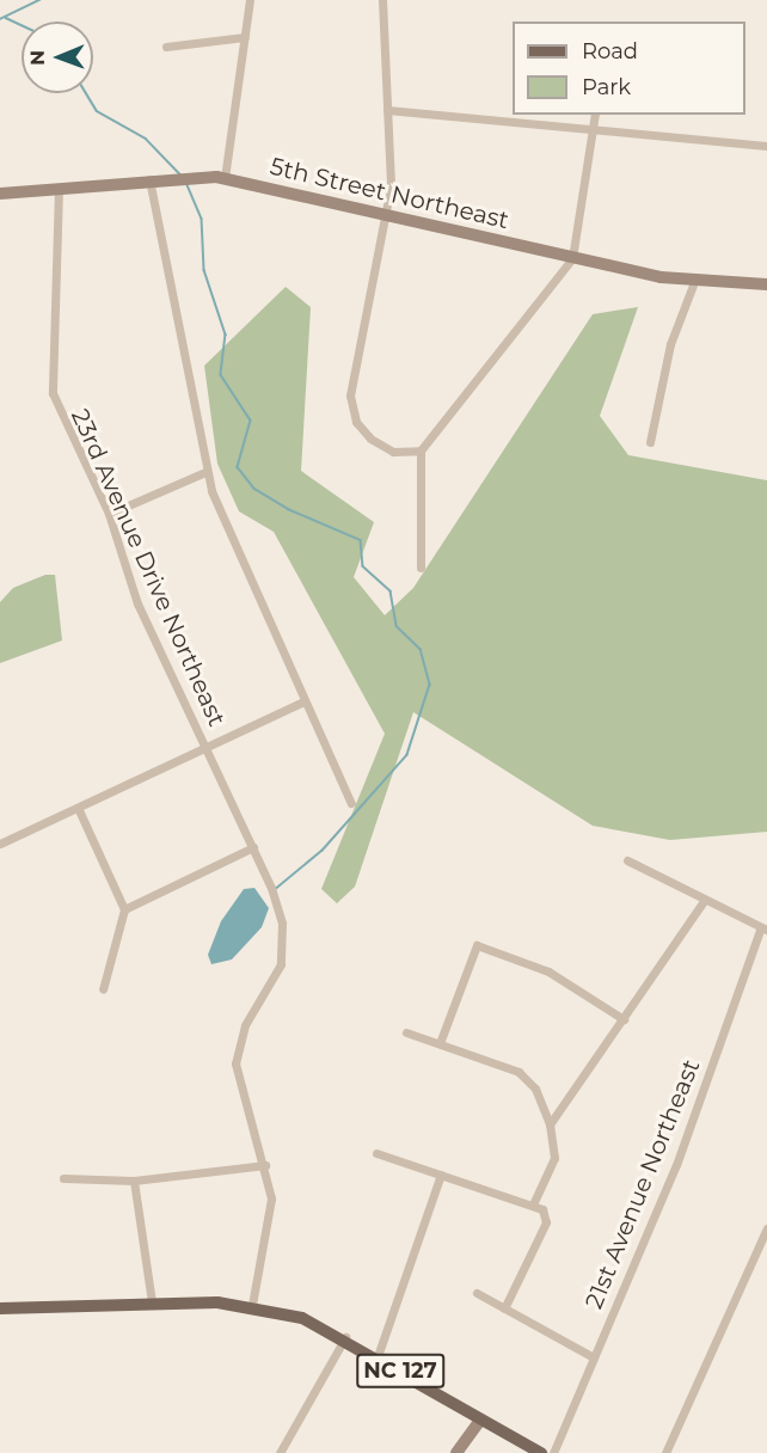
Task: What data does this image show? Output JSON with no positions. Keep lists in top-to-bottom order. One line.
{"streets":{"main road":["NC 127"],"street":["5th Street Northeast","23rd Avenue Drive Northeast","21st Avenue Northeast"]},"crossings":[["5th Street Northeast","23rd Avenue Drive Northeast"],["23rd Avenue Drive Northeast","NC 127"]],"legend":["Road","Park"],"north":"left"}
